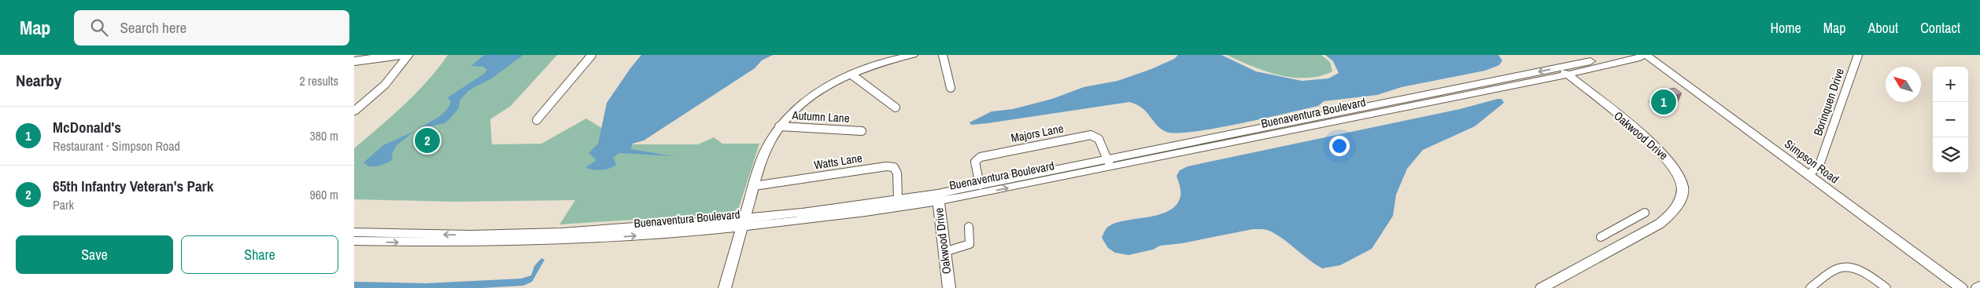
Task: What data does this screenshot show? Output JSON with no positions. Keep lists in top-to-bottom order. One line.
{"streets":{"main road":["Buenaventura Boulevard","Oakwood Drive","Simpson Road"],"street":["Borinquen Drive","Autumn Lane","Majors Lane","Watts Lane"]},"crossings":[["Borinquen Drive","Simpson Road"],["Buenaventura Boulevard","Majors Lane"],["Buenaventura Boulevard","Oakwood Drive"],["Buenaventura Boulevard","Watts Lane"]],"north":"top left","page":{"header":"Map","search":"Search here","nav":["Home","Map","About","Contact"],"heading":["Nearby","2 results"],"map_buttons":["+","−"],"pins":["1","2"],"list":[{"mark":"1","name":"McDonald's","note":"Restaurant · Simpson Road","value":"380 m"},{"mark":"2","name":"65th Infantry Veteran's Park","note":"Park","value":"960 m"}],"buttons":["Save","Share"]}}
